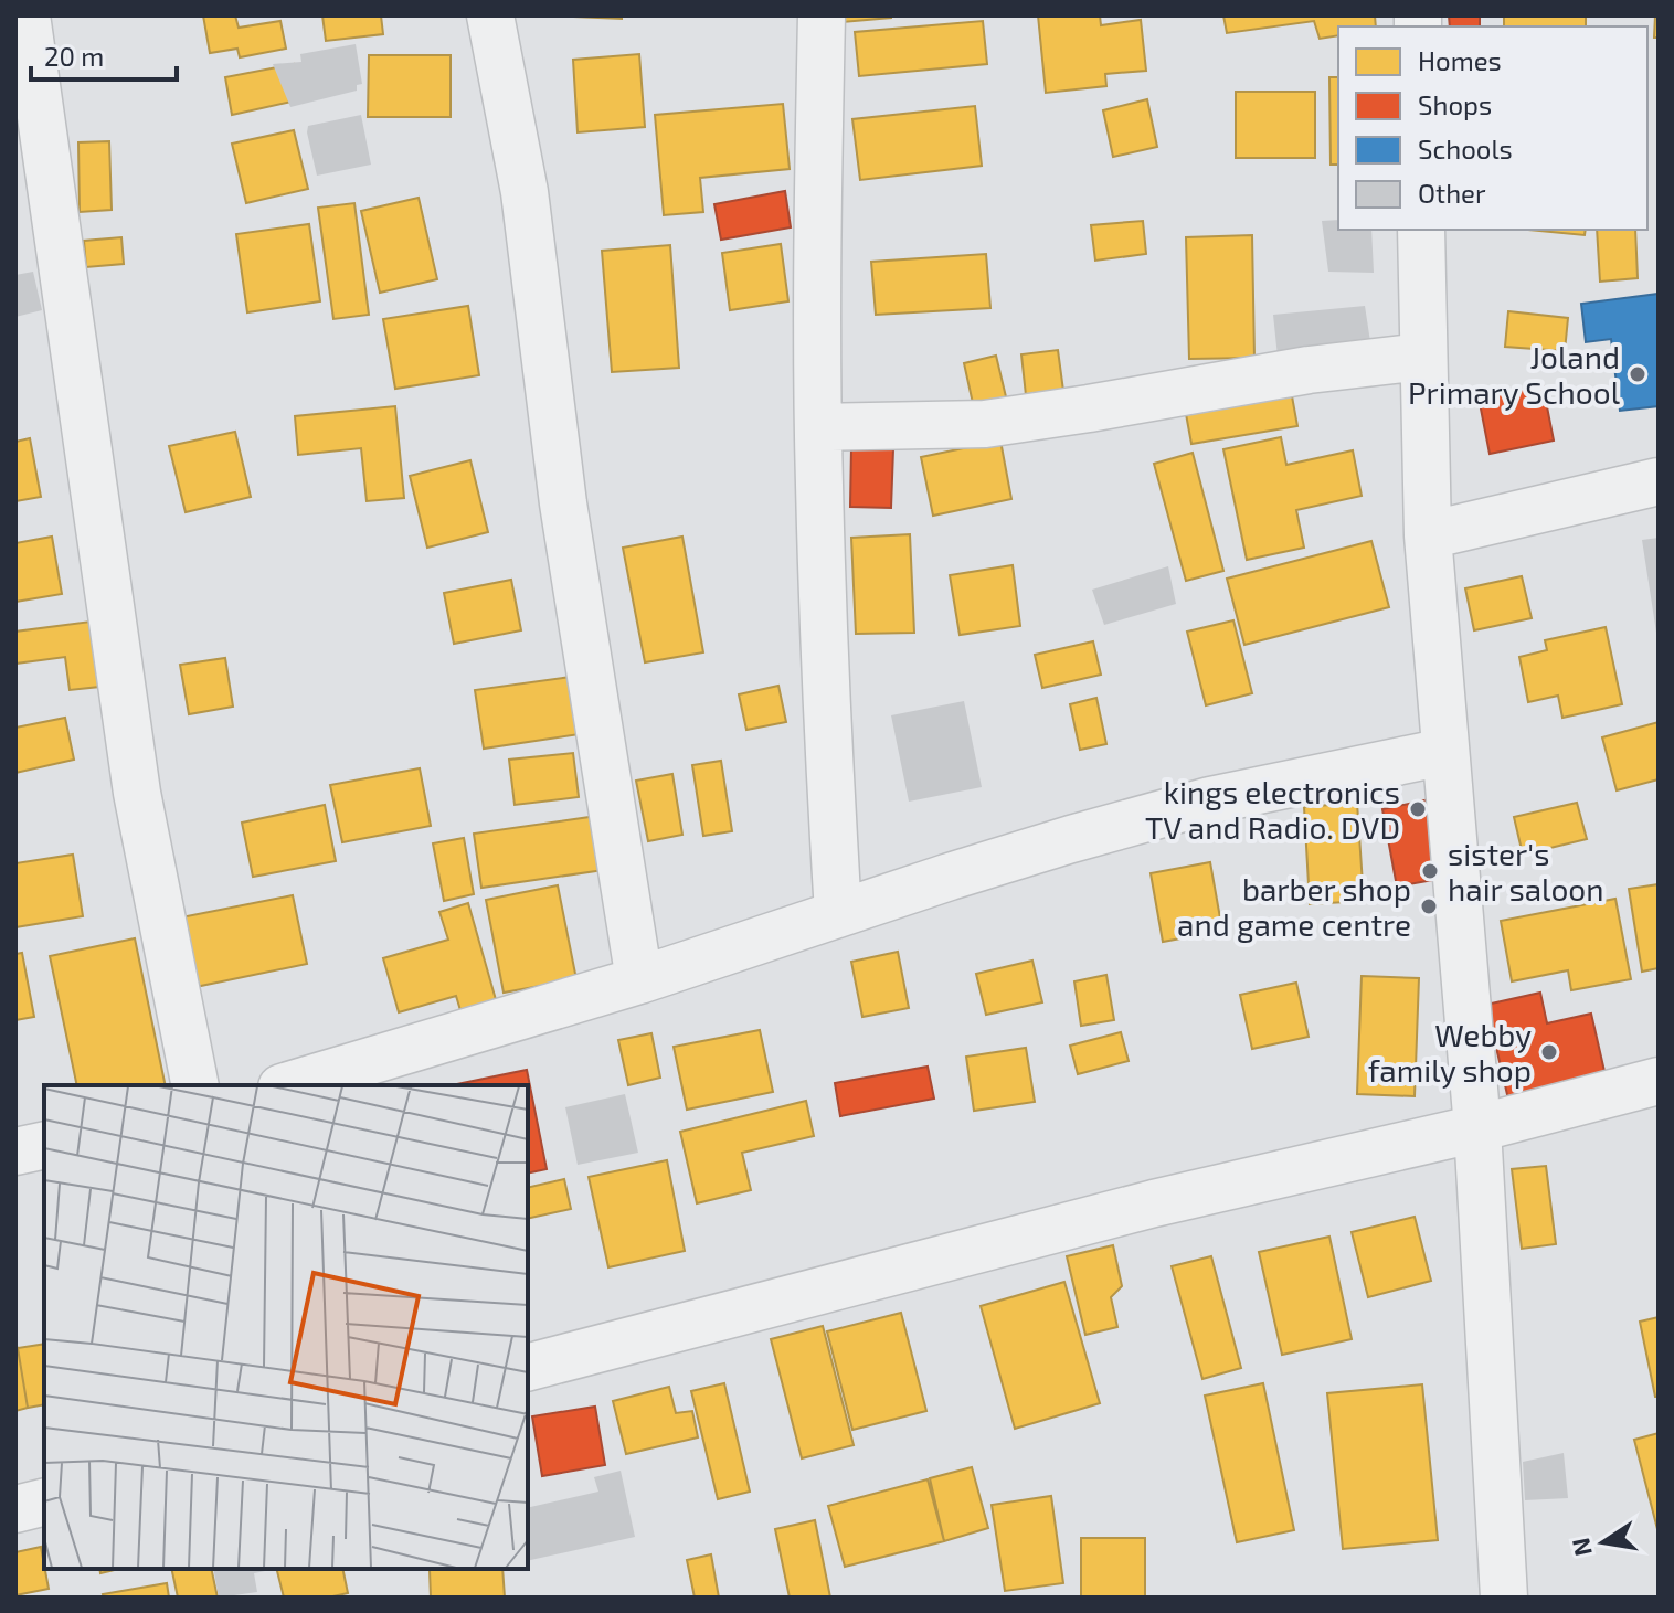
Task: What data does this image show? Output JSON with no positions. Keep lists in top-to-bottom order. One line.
{"places":["Joland Primary School","kings electronics TV and Radio. DVD","sister's hair saloon","barber shop and game centre","Webby family shop"],"legend":["Homes","Shops","Schools","Other"],"scale_bar":"20 m","north":"left"}
